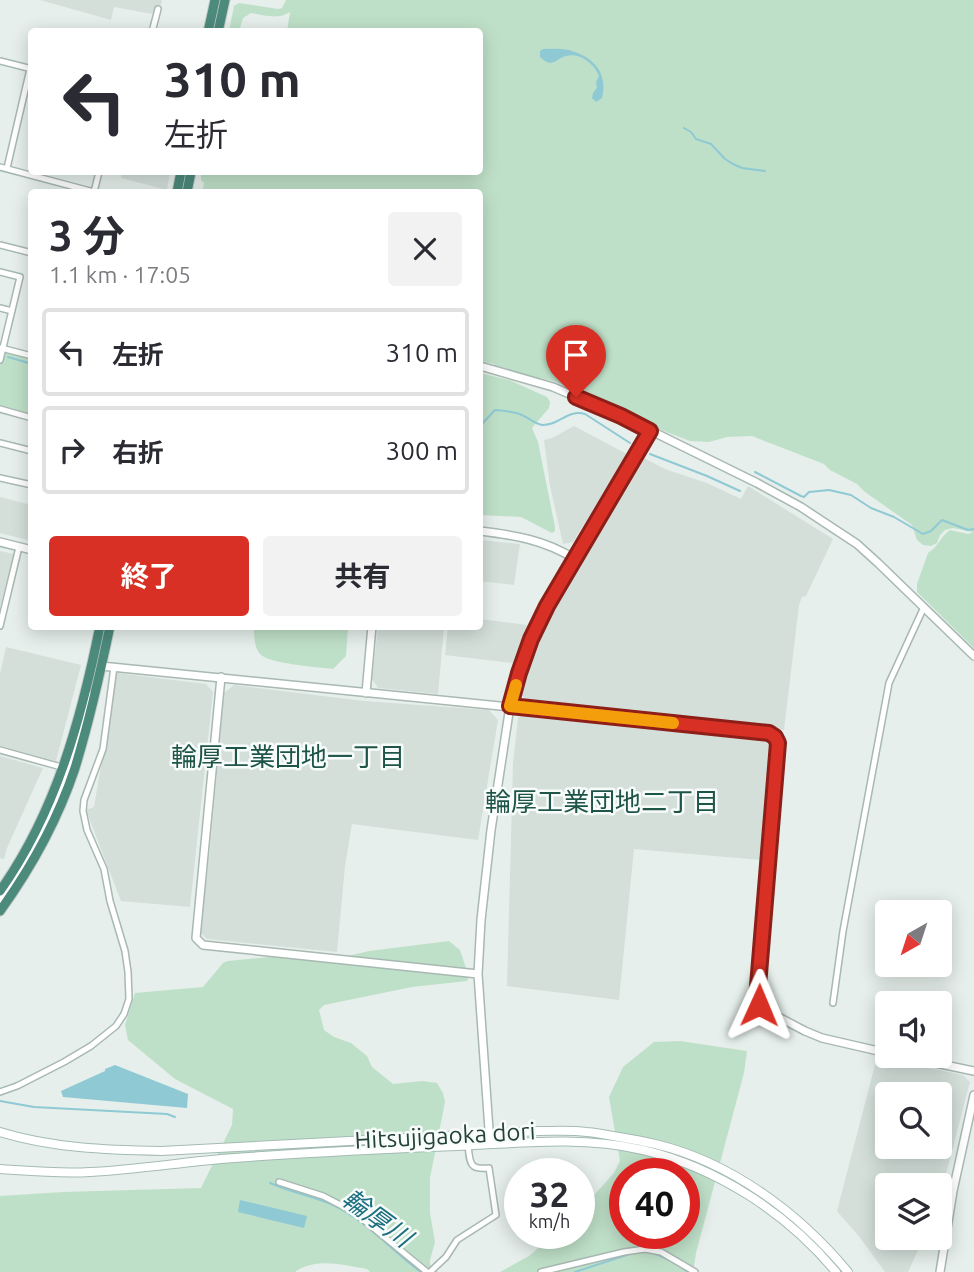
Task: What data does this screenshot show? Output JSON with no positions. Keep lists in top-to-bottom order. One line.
{"streets":{"main road":["Hitsujigaoka dori"]},"districts":["輪厚工業団地一丁目","輪厚工業団地二丁目"],"water":["輪厚川"],"north":"bottom left","page":{"turn":["310 m","左折"],"heading":["3 分","1.1 km · 17:05"],"list":[{"name":"左折","value":"310 m"},{"name":"右折","value":"300 m"}],"buttons":["終了","共有"],"speed":"32 km/h","limit":"40"}}
